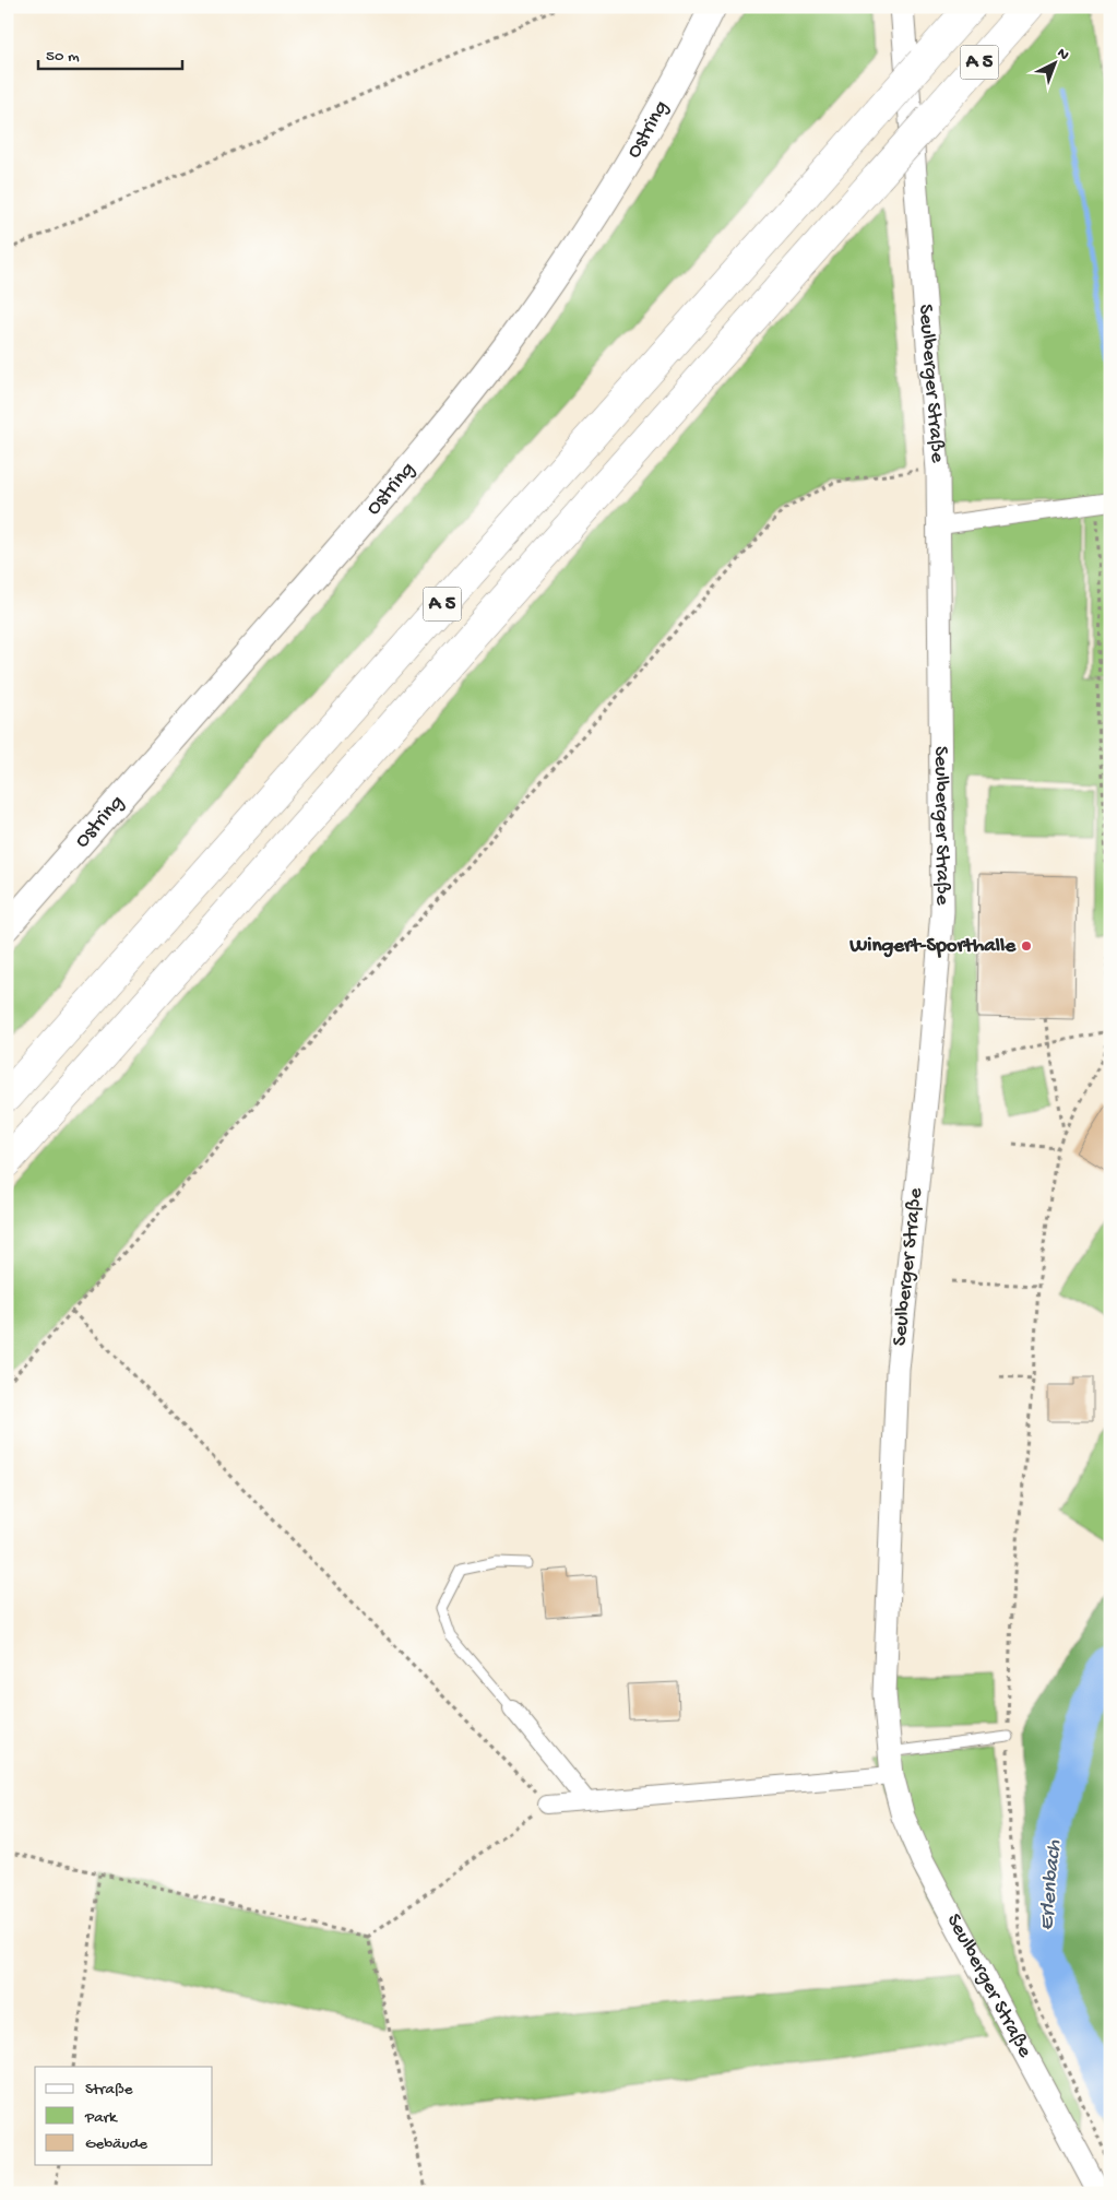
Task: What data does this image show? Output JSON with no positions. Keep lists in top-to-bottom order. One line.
{"streets":{"highway":["A 5"],"main road":["Ostring"],"street":["Seulberger Straße"]},"water":["Erlenbach"],"places":["Wingert-Sporthalle"],"legend":["Straße","Park","Gebäude"],"scale_bar":"50 m","north":"top right"}
